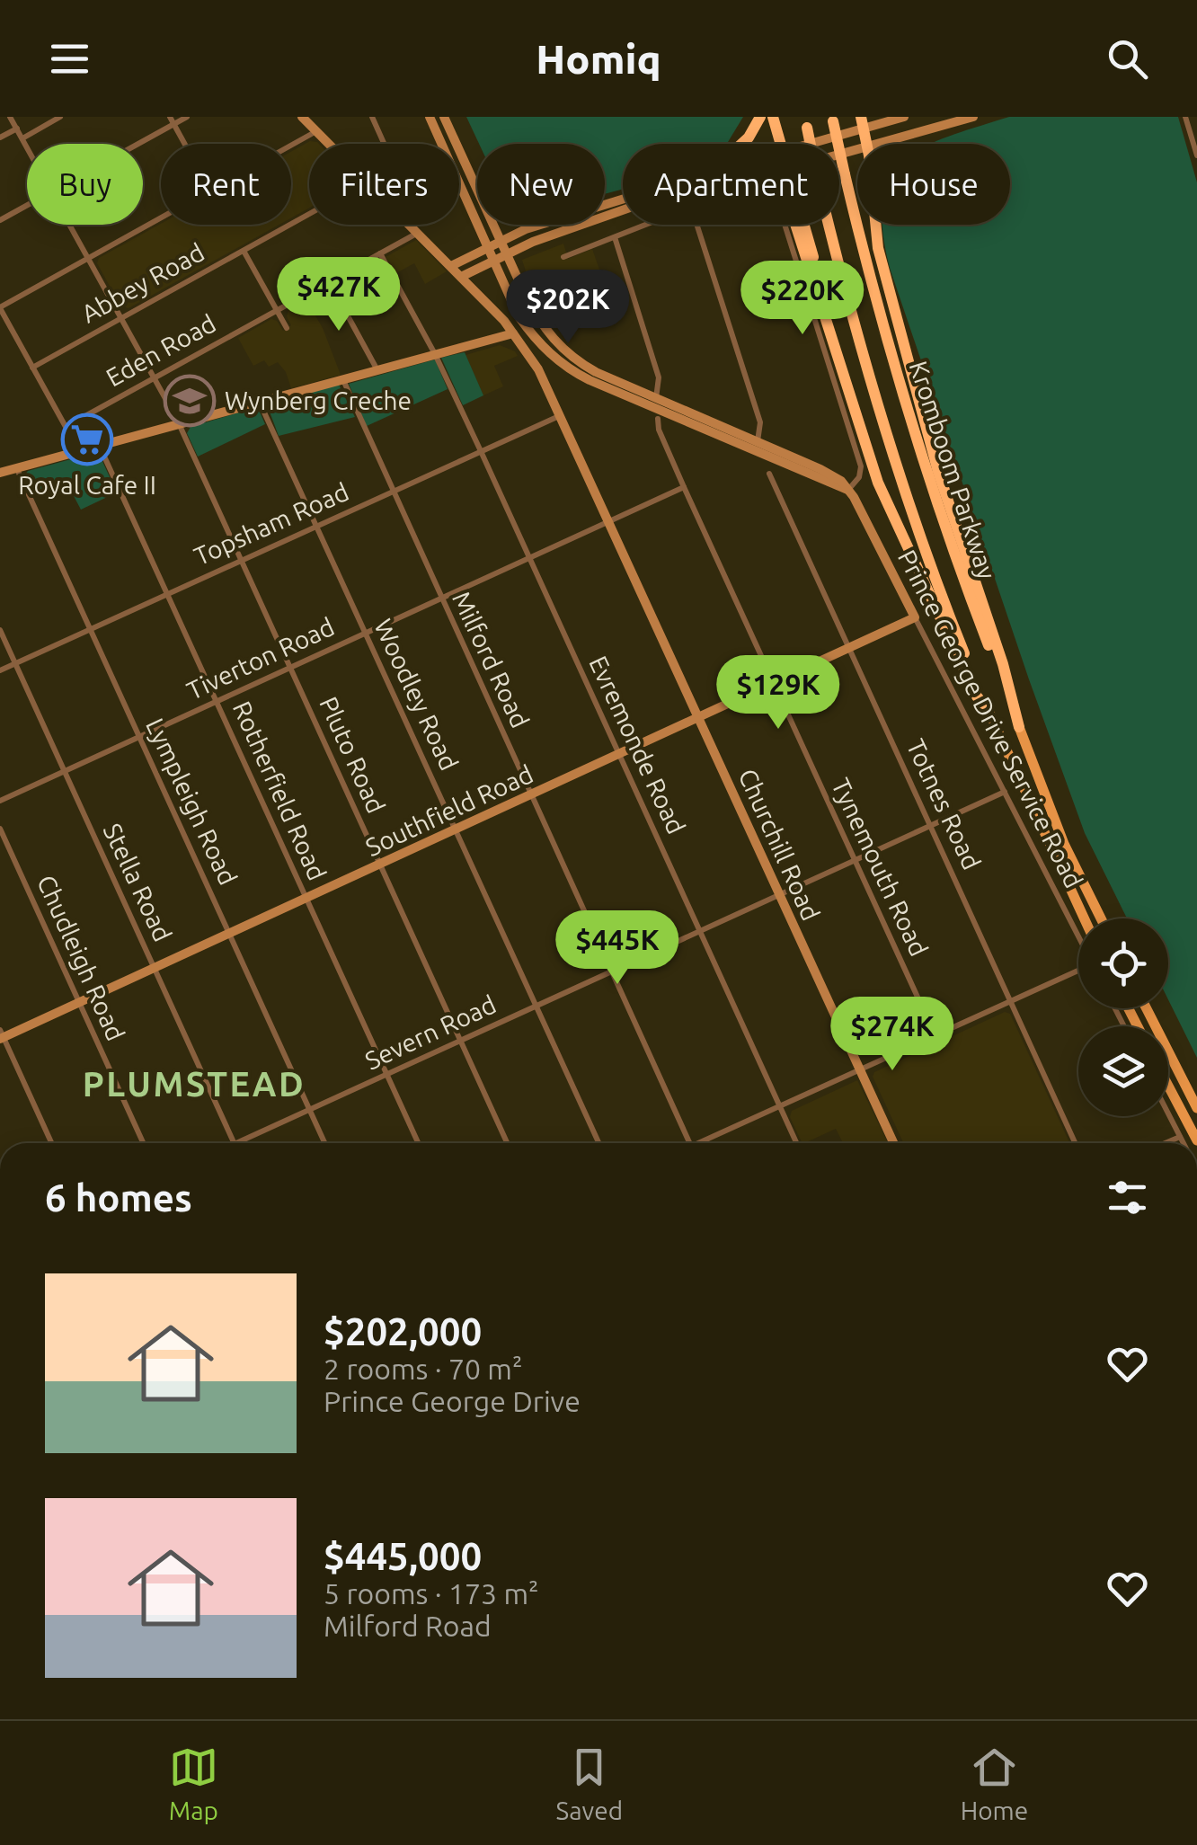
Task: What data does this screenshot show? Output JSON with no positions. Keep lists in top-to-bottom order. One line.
{"streets":{"highway":["Kromboom Parkway"],"street":["Abbey Road","Eden Road","Topsham Road","Tiverton Road","Milford Road","Woodley Road","Prince George Drive Service Road","Evremonde Road","Pluto Road","Rotherfield Road","Lympleigh Road","Totnes Road","Southfield Road","Churchill Road","Tynemouth Road","Stella Road","Chudleigh Road","Severn Road"]},"crossings":[["Abbey Road","Pluto Road"],["Eden Road","Evremonde Road"],["Eden Road","Pluto Road"],["Eden Road","Churchill Road"],["Topsham Road","Milford Road"],["Topsham Road","Woodley Road"],["Topsham Road","Evremonde Road"],["Topsham Road","Pluto Road"],["Topsham Road","Rotherfield Road"],["Topsham Road","Lympleigh Road"],["Topsham Road","Churchill Road"],["Topsham Road","Stella Road"],["Tiverton Road","Milford Road"],["Tiverton Road","Woodley Road"],["Tiverton Road","Evremonde Road"],["Tiverton Road","Pluto Road"],["Tiverton Road","Rotherfield Road"],["Tiverton Road","Lympleigh Road"],["Tiverton Road","Churchill Road"],["Tiverton Road","Tynemouth Road"],["Tiverton Road","Stella Road"],["Milford Road","Southfield Road"],["Milford Road","Severn Road"],["Woodley Road","Southfield Road"],["Woodley Road","Severn Road"],["Prince George Drive Service Road","Southfield Road"],["Prince George Drive Service Road","Severn Road"],["Evremonde Road","Southfield Road"],["Evremonde Road","Severn Road"],["Pluto Road","Southfield Road"],["Pluto Road","Severn Road"],["Rotherfield Road","Southfield Road"],["Rotherfield Road","Severn Road"],["Lympleigh Road","Southfield Road"],["Lympleigh Road","Severn Road"],["Totnes Road","Southfield Road"],["Totnes Road","Severn Road"],["Southfield Road","Churchill Road"],["Southfield Road","Tynemouth Road"],["Southfield Road","Stella Road"],["Southfield Road","Chudleigh Road"],["Churchill Road","Severn Road"],["Tynemouth Road","Severn Road"]],"districts":["PLUMSTEAD"],"places":{"school or university":["Wynberg Creche"],"supermarket":["Royal Cafe II"]},"page":{"header":"Homiq","chip":["Buy","Rent","Filters","New","Apartment","House"],"price":["$427K","$220K","$202K","$129K","$445K","$274K"],"heading":"6 homes","list":[{"name":"$202,000","note":"2 rooms · 70 m² · Prince George Drive"},{"name":"$445,000","note":"5 rooms · 173 m² · Milford Road"}],"tabs":["Map","Saved","Home"]}}
